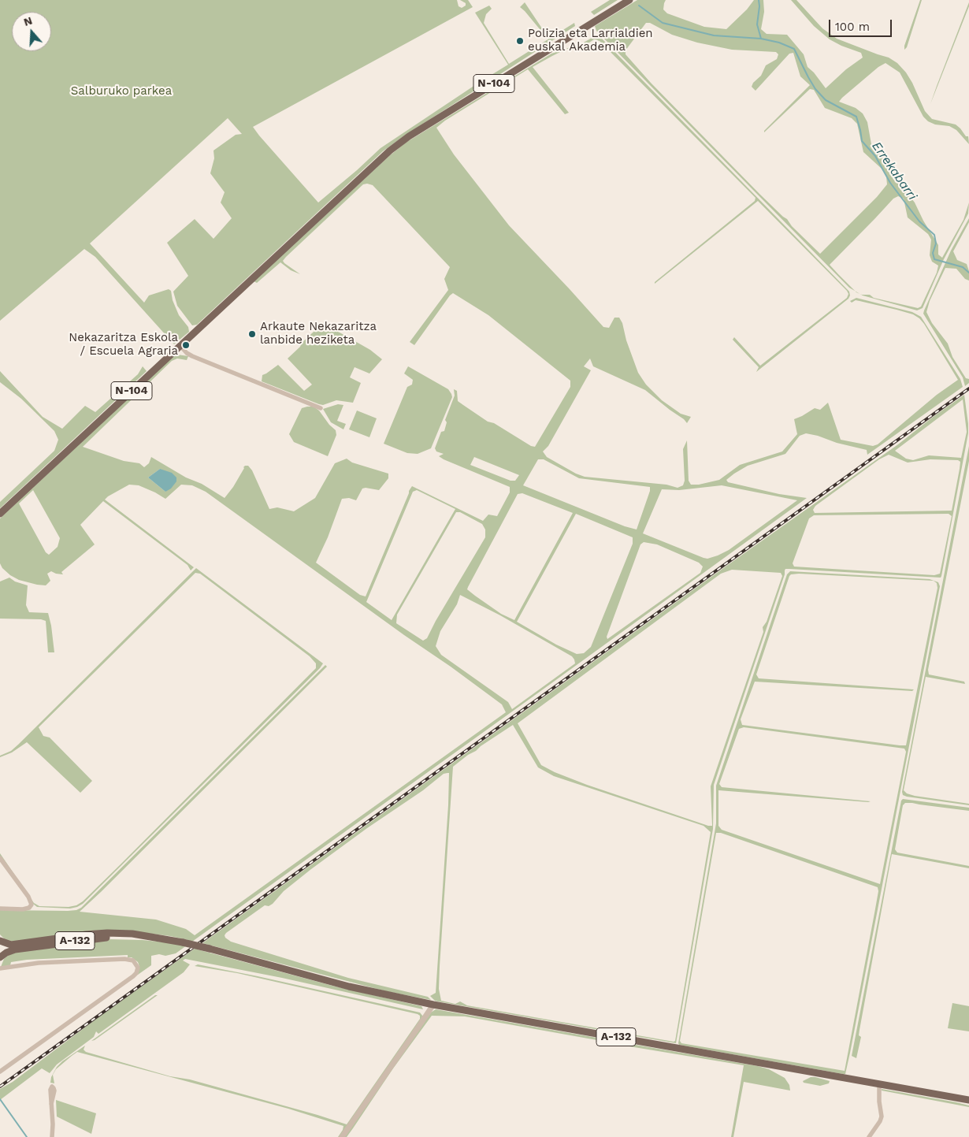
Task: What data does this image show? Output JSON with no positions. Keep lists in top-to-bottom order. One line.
{"streets":{"main road":["N-104","A-132"]},"water":["Errekabarri"],"parks":["Salburuko parkea"],"places":["Polizia eta Larrialdien euskal Akademia","Arkaute Nekazaritza lanbide heziketa","Nekazaritza Eskola / Escuela Agraria"],"scale_bar":"100 m","north":"top"}
